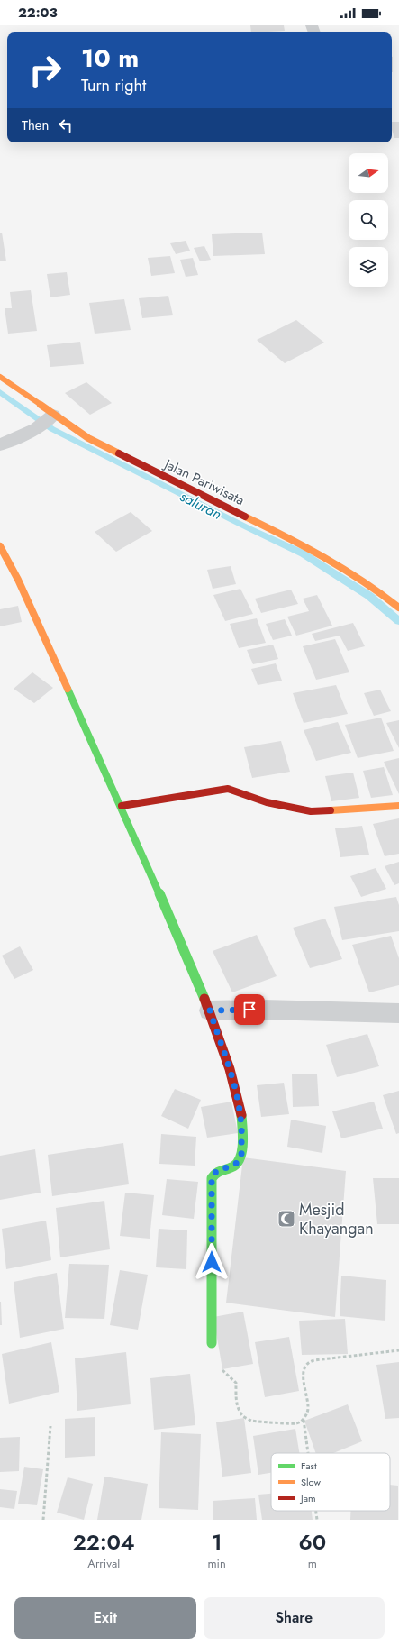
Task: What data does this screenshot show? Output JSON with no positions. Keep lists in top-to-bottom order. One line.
{"streets":{"street":["Jalan Pariwisata"]},"water":["saluran"],"places":{"mosque":["Mesjid Khayangan"]},"legend":["Fast","Slow","Jam"],"north":"right","page":{"status":"22:03","turn":["10 m","Turn right"],"then":"Then","eta":["22:04","Arrival","1","min","60","m"],"buttons":["Exit","Share"]}}
